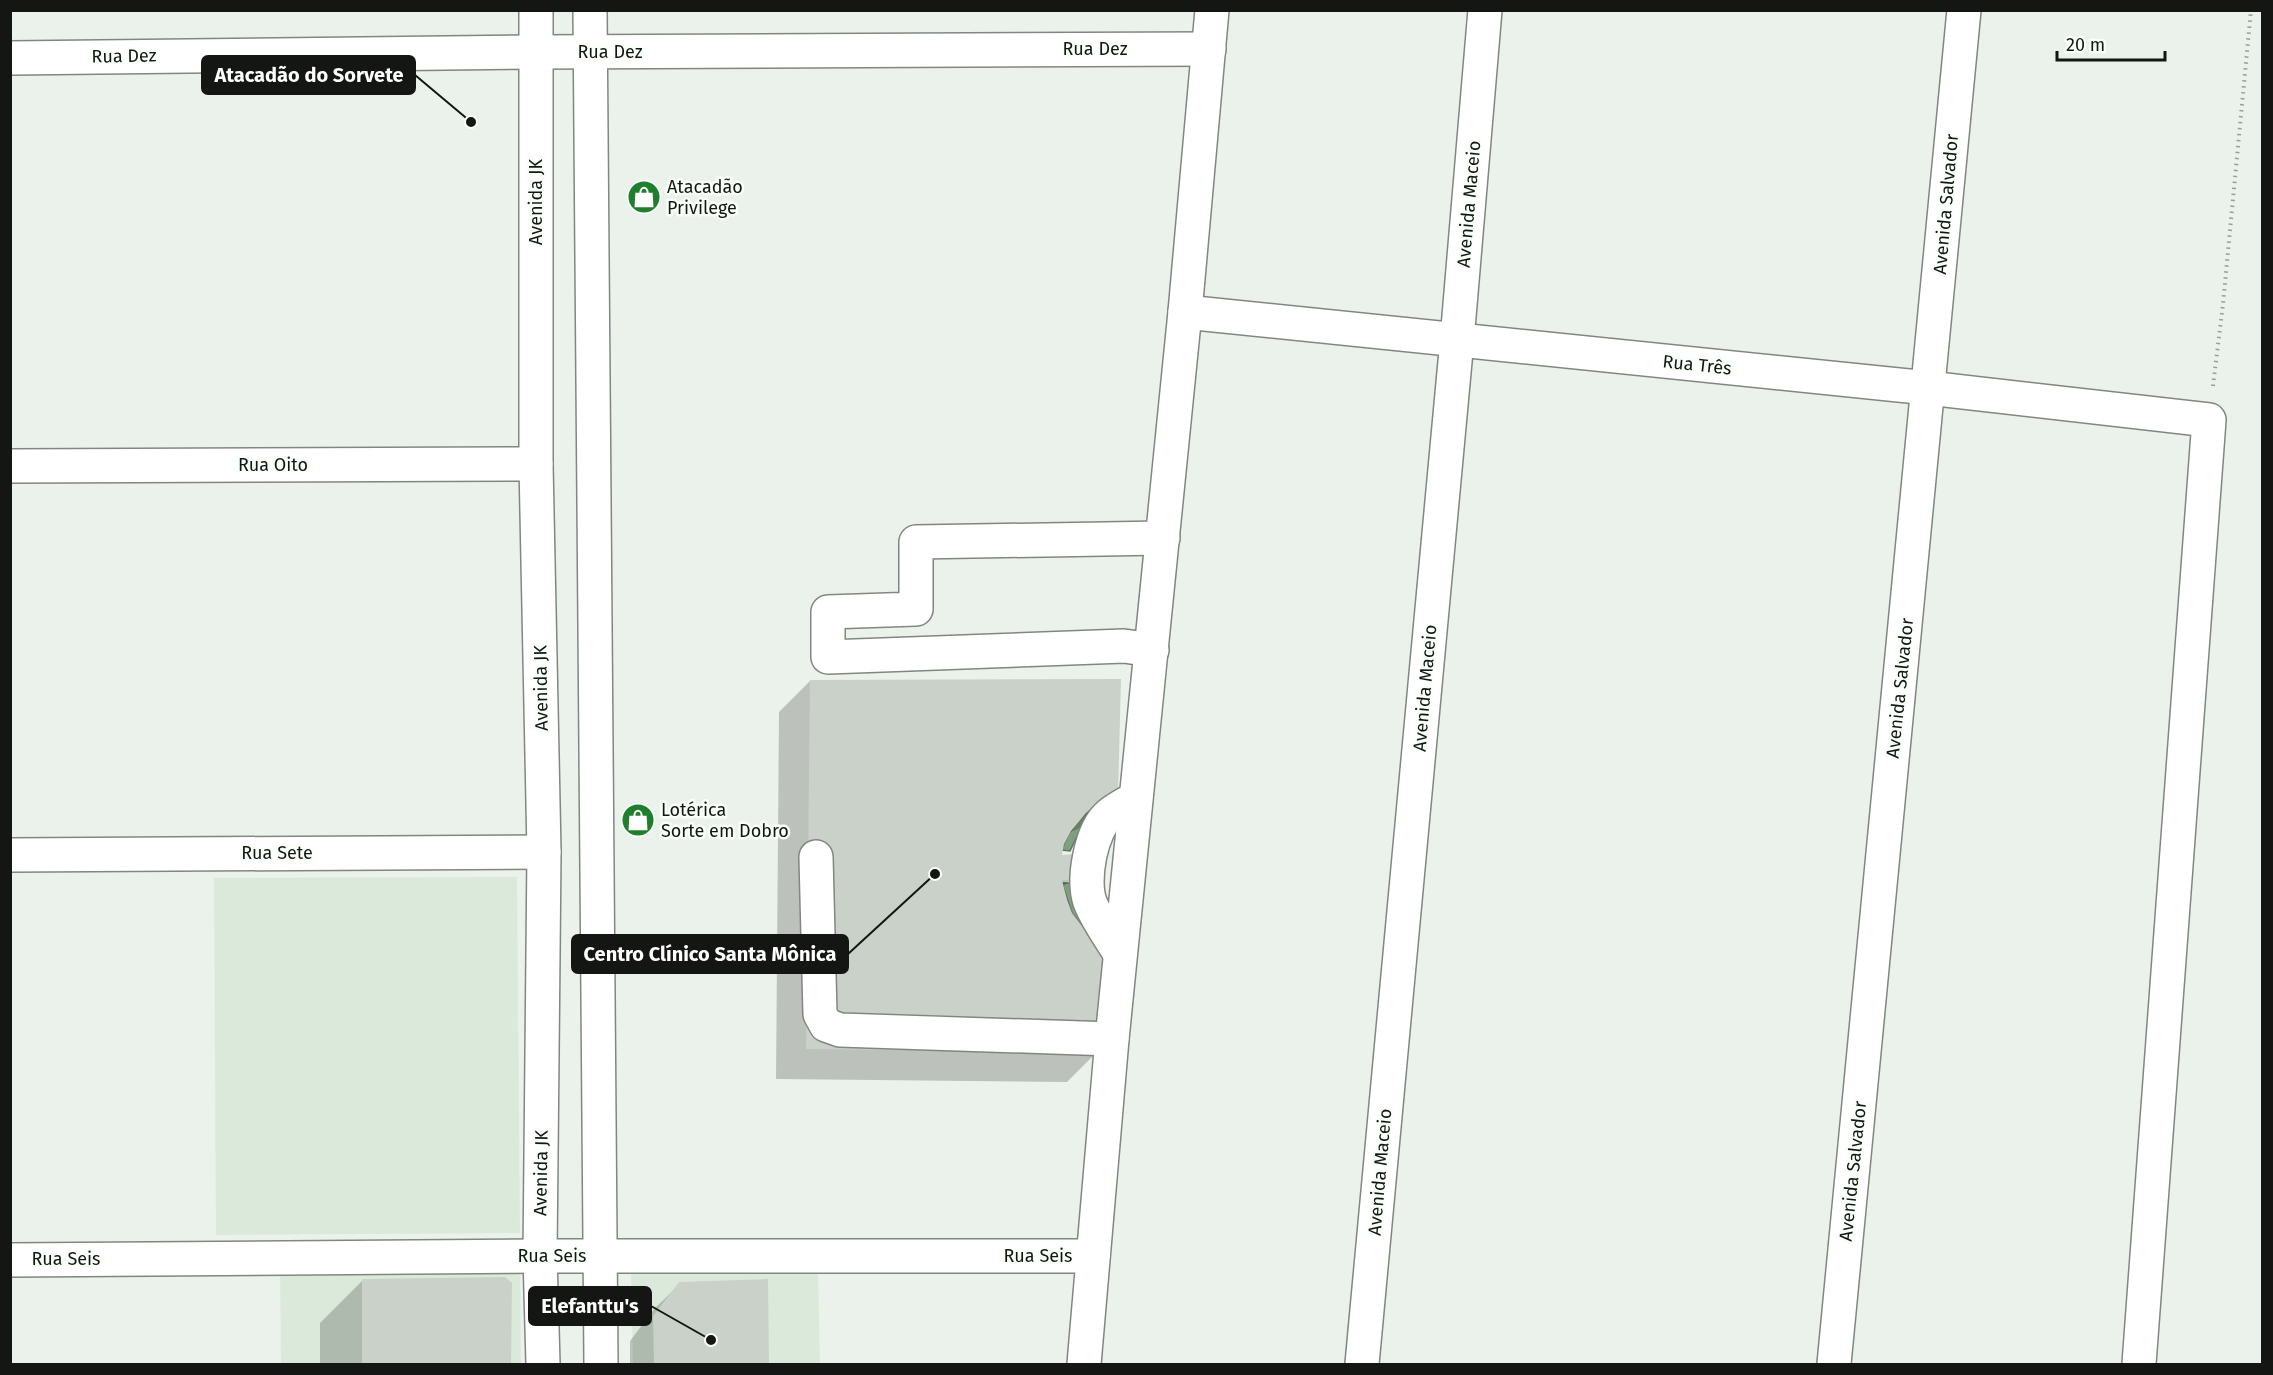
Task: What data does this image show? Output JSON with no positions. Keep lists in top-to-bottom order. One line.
{"streets":{"street":["Rua Dez","Avenida JK","Avenida Maceio","Avenida Salvador","Rua Três","Rua Oito","Rua Sete","Rua Seis"]},"crossings":[["Rua Dez","Avenida JK"],["Avenida JK","Rua Oito"],["Avenida JK","Rua Sete"],["Avenida JK","Rua Seis"],["Avenida Maceio","Rua Três"],["Avenida Salvador","Rua Três"]],"places":{"other":["Atacadão do Sorvete","Centro Clínico Santa Mônica","Elefanttu's"],"shop":["Atacadão Privilege","Lotérica Sorte em Dobro"]},"scale_bar":"20 m"}
